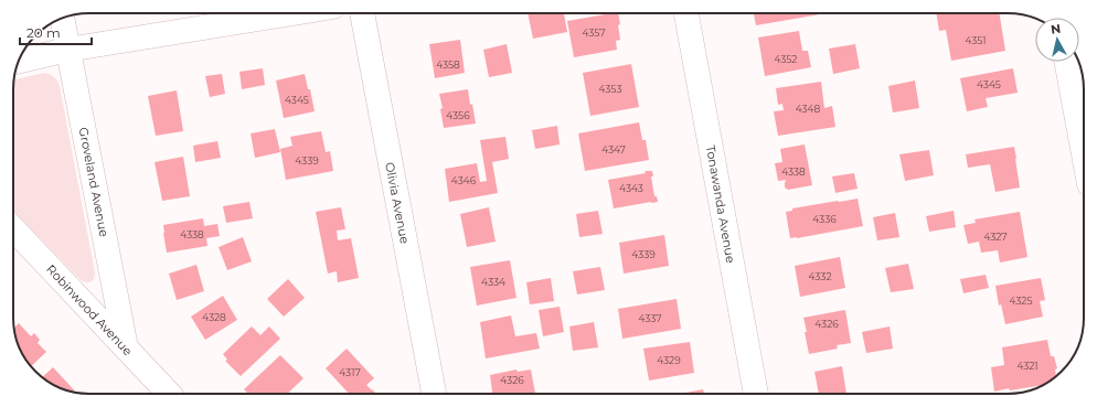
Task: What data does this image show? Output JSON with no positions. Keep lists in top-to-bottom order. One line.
{"streets":{"street":["Groveland Avenue","Olivia Avenue","Tonawanda Avenue","Robinwood Avenue"]},"crossings":[["Groveland Avenue","Robinwood Avenue"]],"house_numbers":["4357","4351","4352","4358","4345","4353","4345","4348","4356","4347","4339","4338","4346","4343","4336","4338","4327","4339","4332","4334","4325","4328","4337","4326","4329","4321","4317","4326"],"scale_bar":"20 m","north":"top"}
